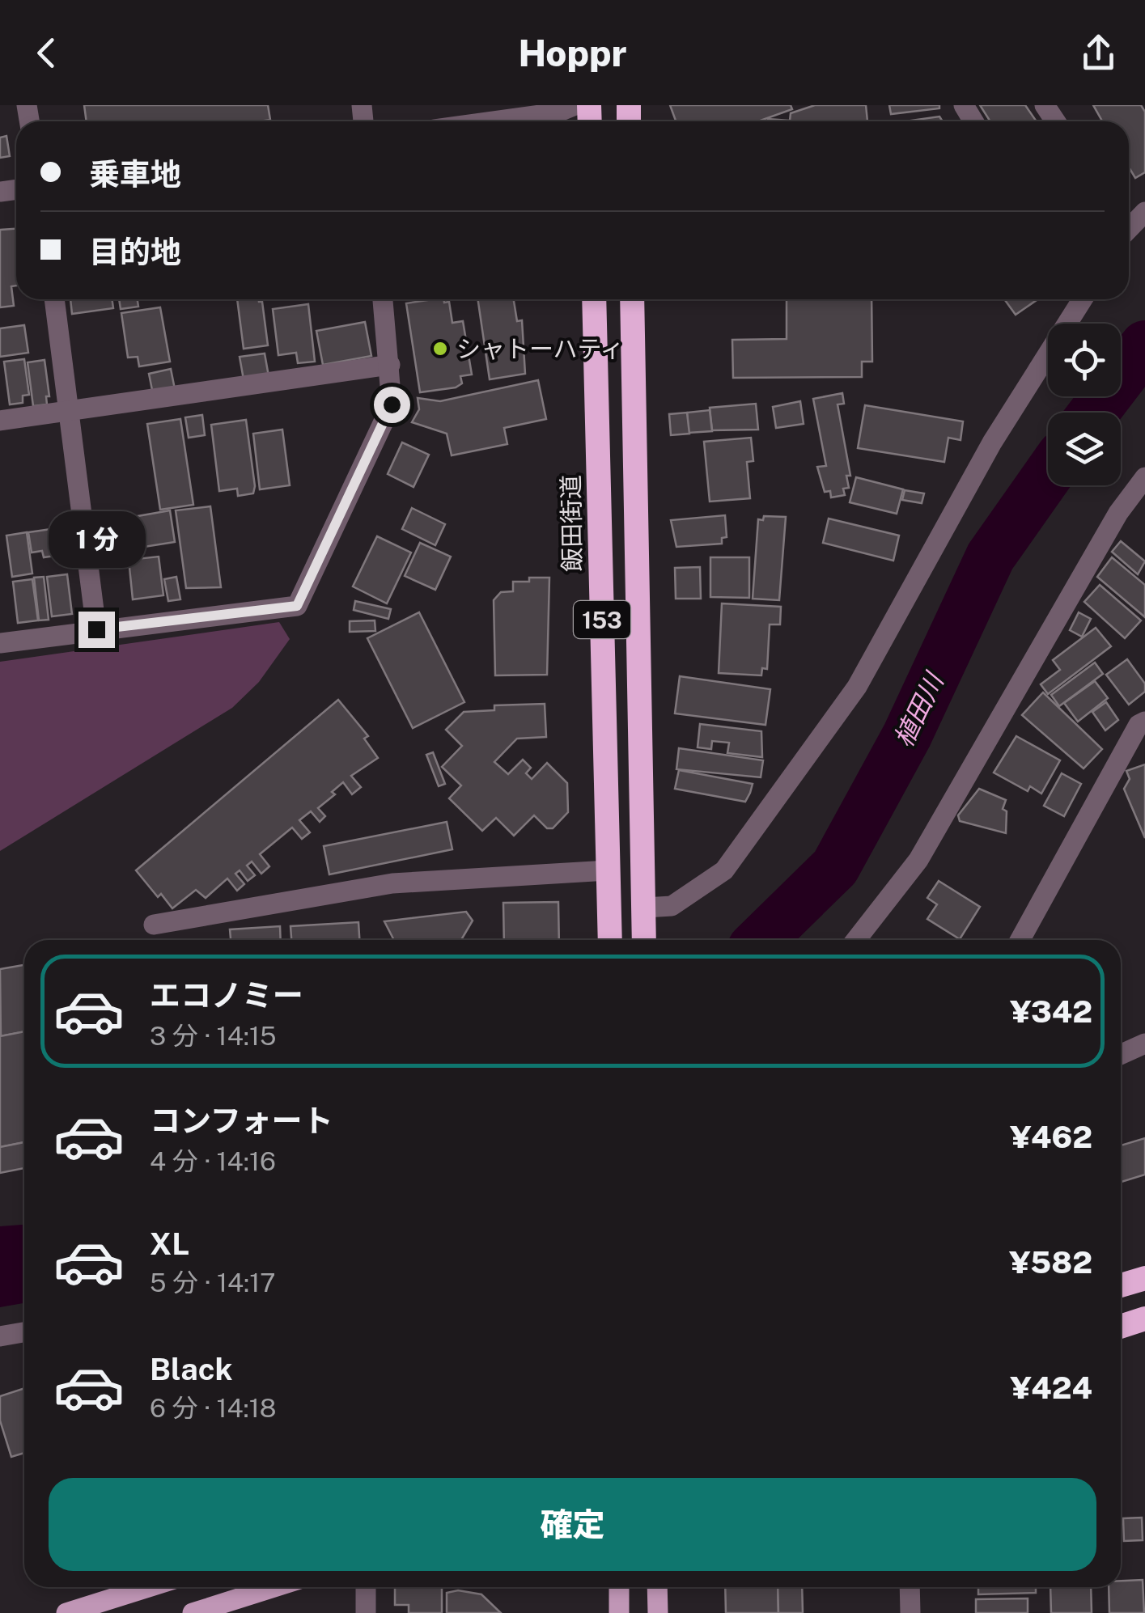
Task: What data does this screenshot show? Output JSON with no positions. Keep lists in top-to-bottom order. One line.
{"streets":{"highway":["飯田街道","153"]},"water":["植田川"],"places":["シャトーハティ"],"page":{"header":"Hoppr","banner":["乗車地","目的地"],"bubble":"1 分","list":[{"name":"エコノミー","note":"3 分 · 14:15","value":"¥342"},{"name":"コンフォート","note":"4 分 · 14:16","value":"¥462"},{"name":"XL","note":"5 分 · 14:17","value":"¥582"},{"name":"Black","note":"6 分 · 14:18","value":"¥424"}],"buttons":"確定"}}
